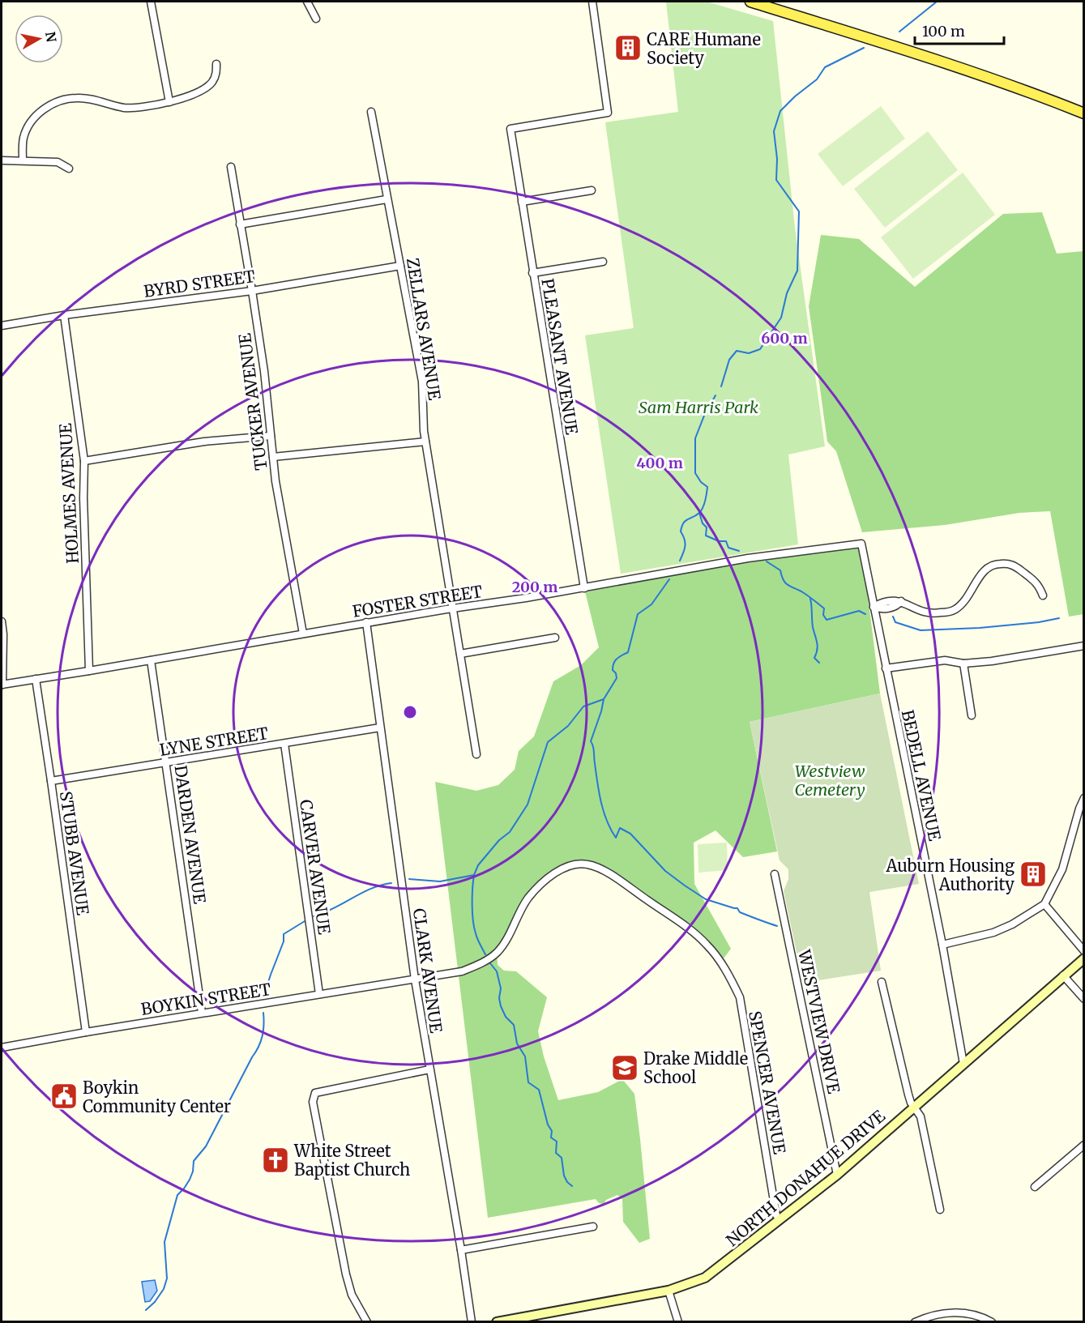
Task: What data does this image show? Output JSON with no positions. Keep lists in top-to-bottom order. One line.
{"streets":{"street":["BYRD STREET","ZELLARS AVENUE","PLEASANT AVENUE","TUCKER AVENUE","HOLMES AVENUE","FOSTER STREET","LYNE STREET","BEDELL AVENUE","DARDEN AVENUE","STUBB AVENUE","CARVER AVENUE","CLARK AVENUE","BOYKIN STREET","WESTVIEW DRIVE","SPENCER AVENUE","NORTH DONAHUE DRIVE"]},"crossings":[["BYRD STREET","ZELLARS AVENUE"],["BYRD STREET","TUCKER AVENUE"],["BYRD STREET","HOLMES AVENUE"],["ZELLARS AVENUE","FOSTER STREET"],["PLEASANT AVENUE","FOSTER STREET"],["TUCKER AVENUE","FOSTER STREET"],["HOLMES AVENUE","FOSTER STREET"],["FOSTER STREET","BEDELL AVENUE"],["FOSTER STREET","DARDEN AVENUE"],["FOSTER STREET","STUBB AVENUE"],["FOSTER STREET","CLARK AVENUE"],["LYNE STREET","DARDEN AVENUE"],["LYNE STREET","STUBB AVENUE"],["LYNE STREET","CARVER AVENUE"],["LYNE STREET","CLARK AVENUE"],["BEDELL AVENUE","NORTH DONAHUE DRIVE"],["DARDEN AVENUE","BOYKIN STREET"],["STUBB AVENUE","BOYKIN STREET"],["CARVER AVENUE","BOYKIN STREET"],["CLARK AVENUE","BOYKIN STREET"],["CLARK AVENUE","SPENCER AVENUE"],["BOYKIN STREET","SPENCER AVENUE"],["WESTVIEW DRIVE","NORTH DONAHUE DRIVE"],["SPENCER AVENUE","NORTH DONAHUE DRIVE"]],"parks":["Sam Harris Park","Westview Cemetery"],"places":{"building":["CARE Humane Society","Auburn Housing Authority"],"school or university":["Drake Middle School"],"public building":["Boykin Community Center"],"church":["White Street Baptist Church"]},"scale_bar":"100 m","north":"right","rings":["600 m","400 m","200 m"]}
